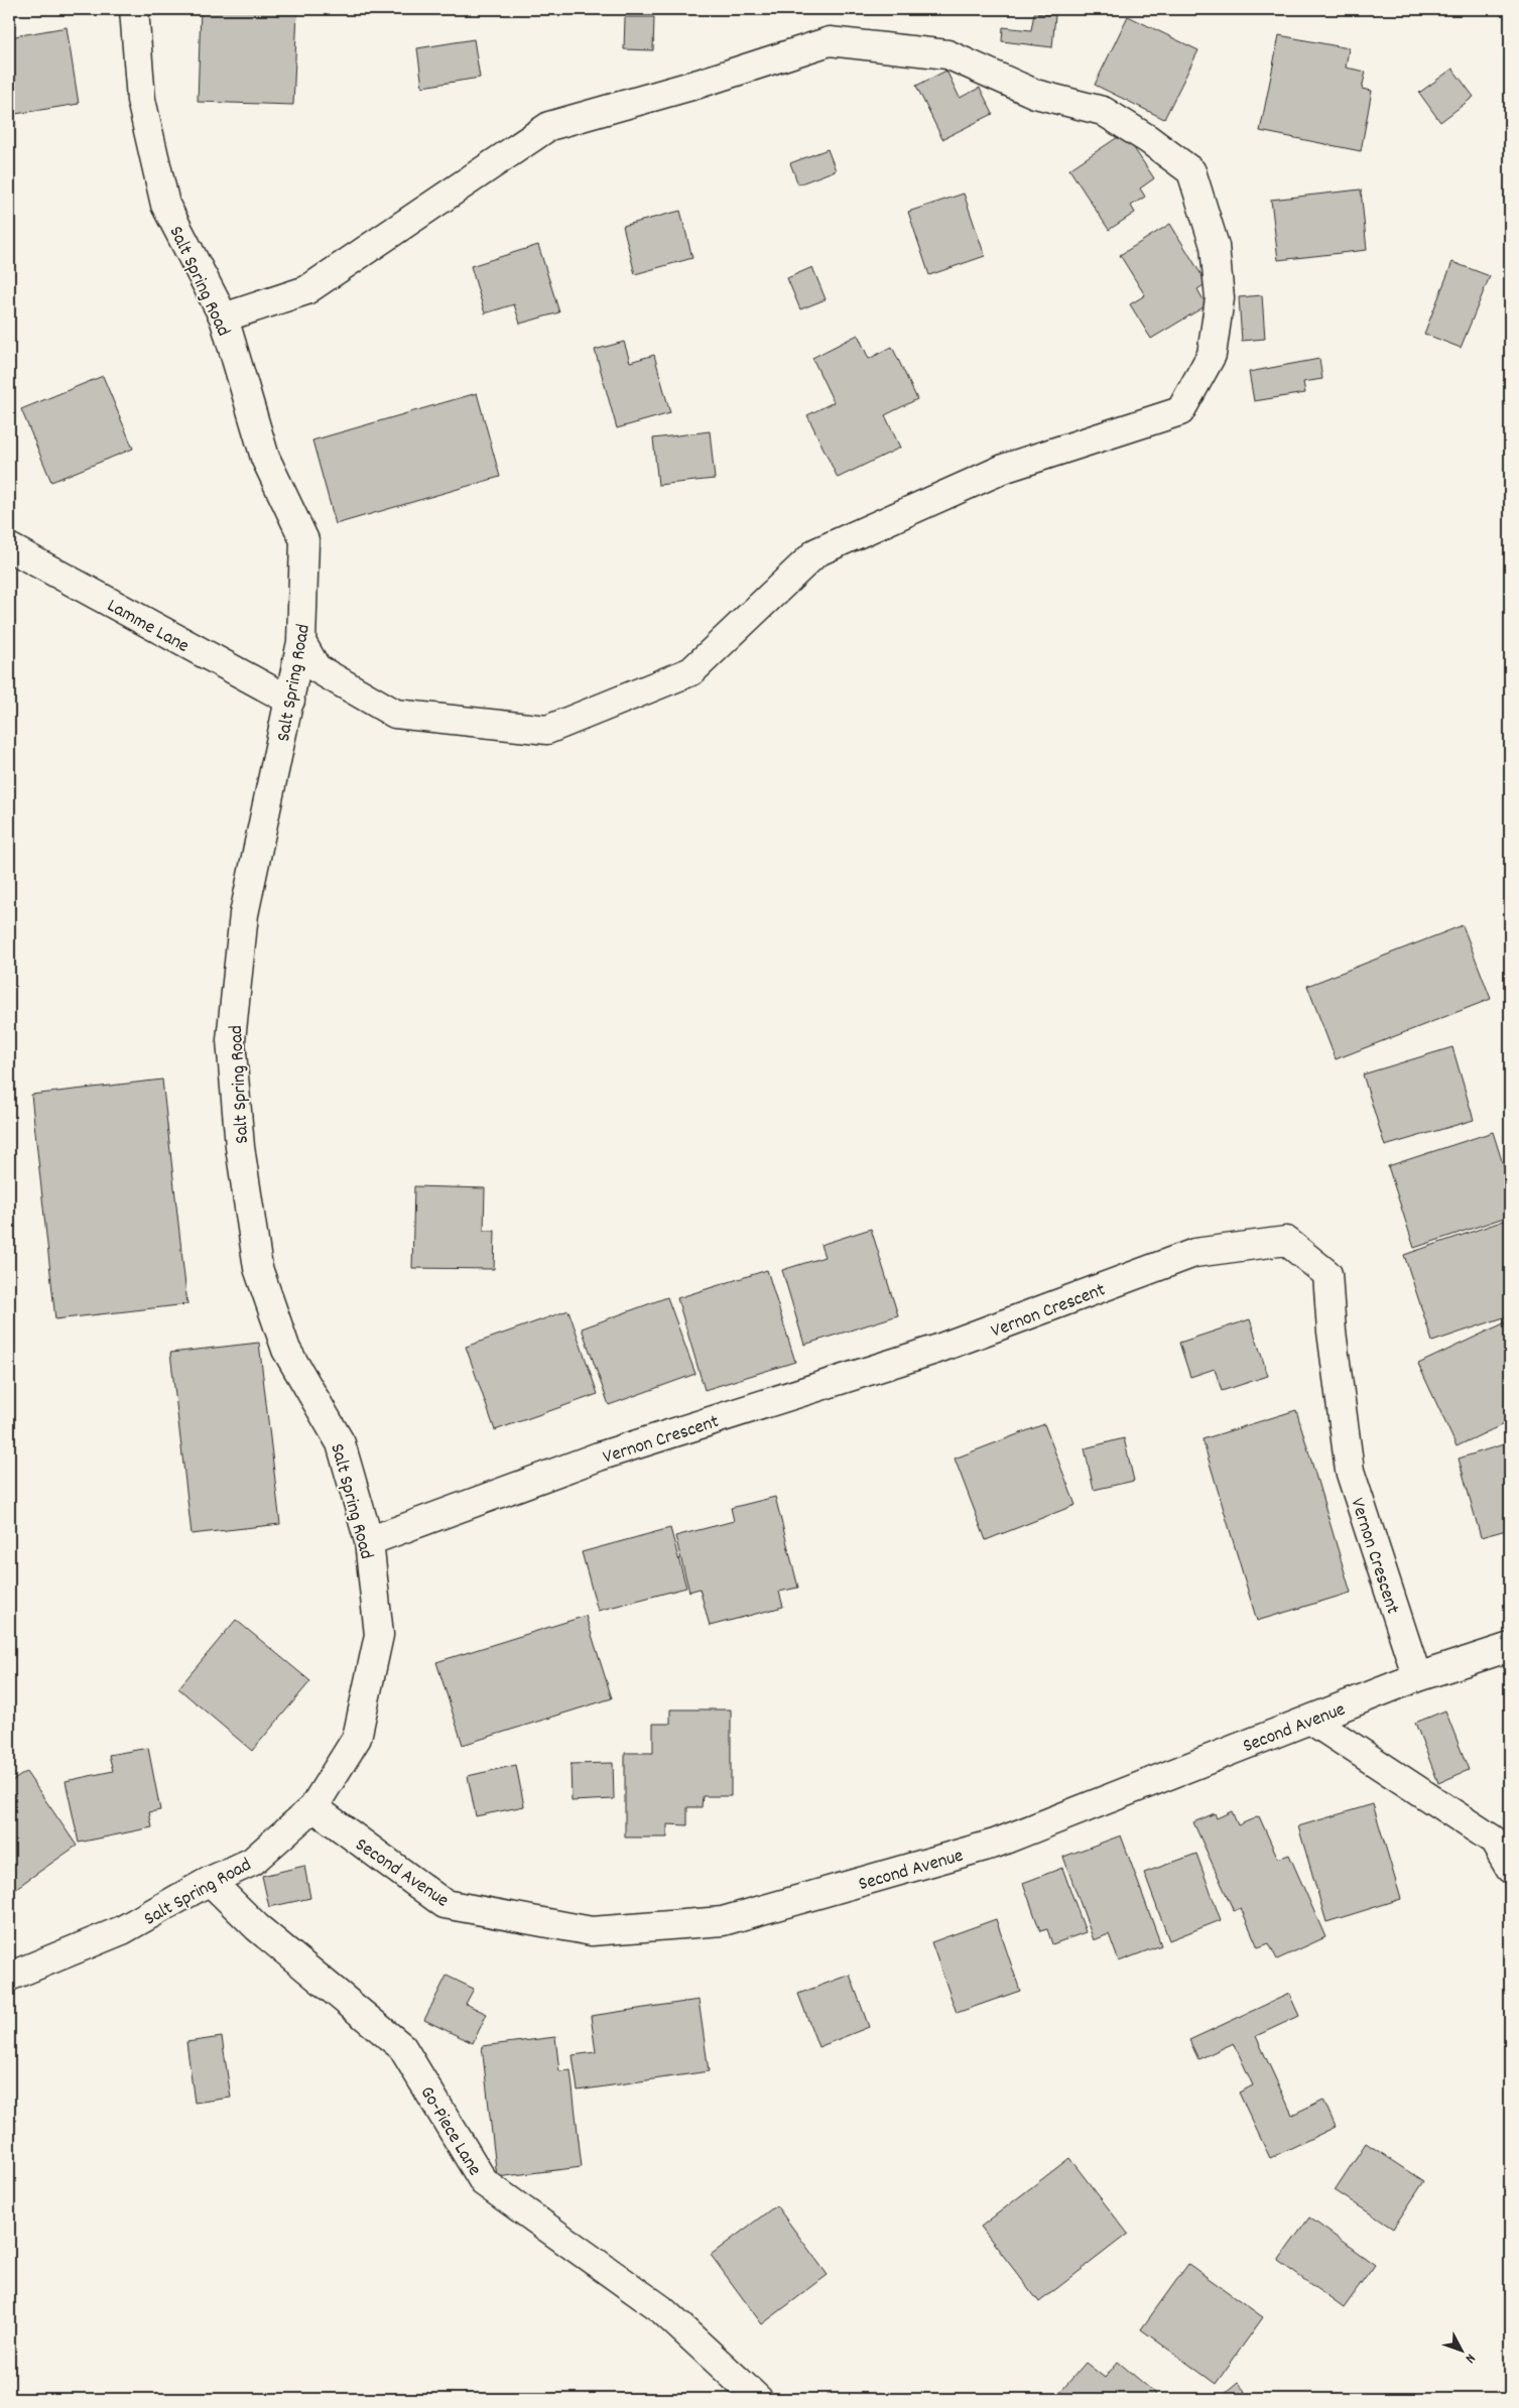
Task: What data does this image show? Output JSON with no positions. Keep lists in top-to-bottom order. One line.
{"streets":{"street":["Salt Spring Road","Lamme Lane","Vernon Crescent","Second Avenue","Go-Piece Lane"]},"crossings":[["Salt Spring Road","Lamme Lane"],["Salt Spring Road","Vernon Crescent"],["Salt Spring Road","Second Avenue"],["Salt Spring Road","Go-Piece Lane"],["Vernon Crescent","Second Avenue"]],"north":"bottom right"}
